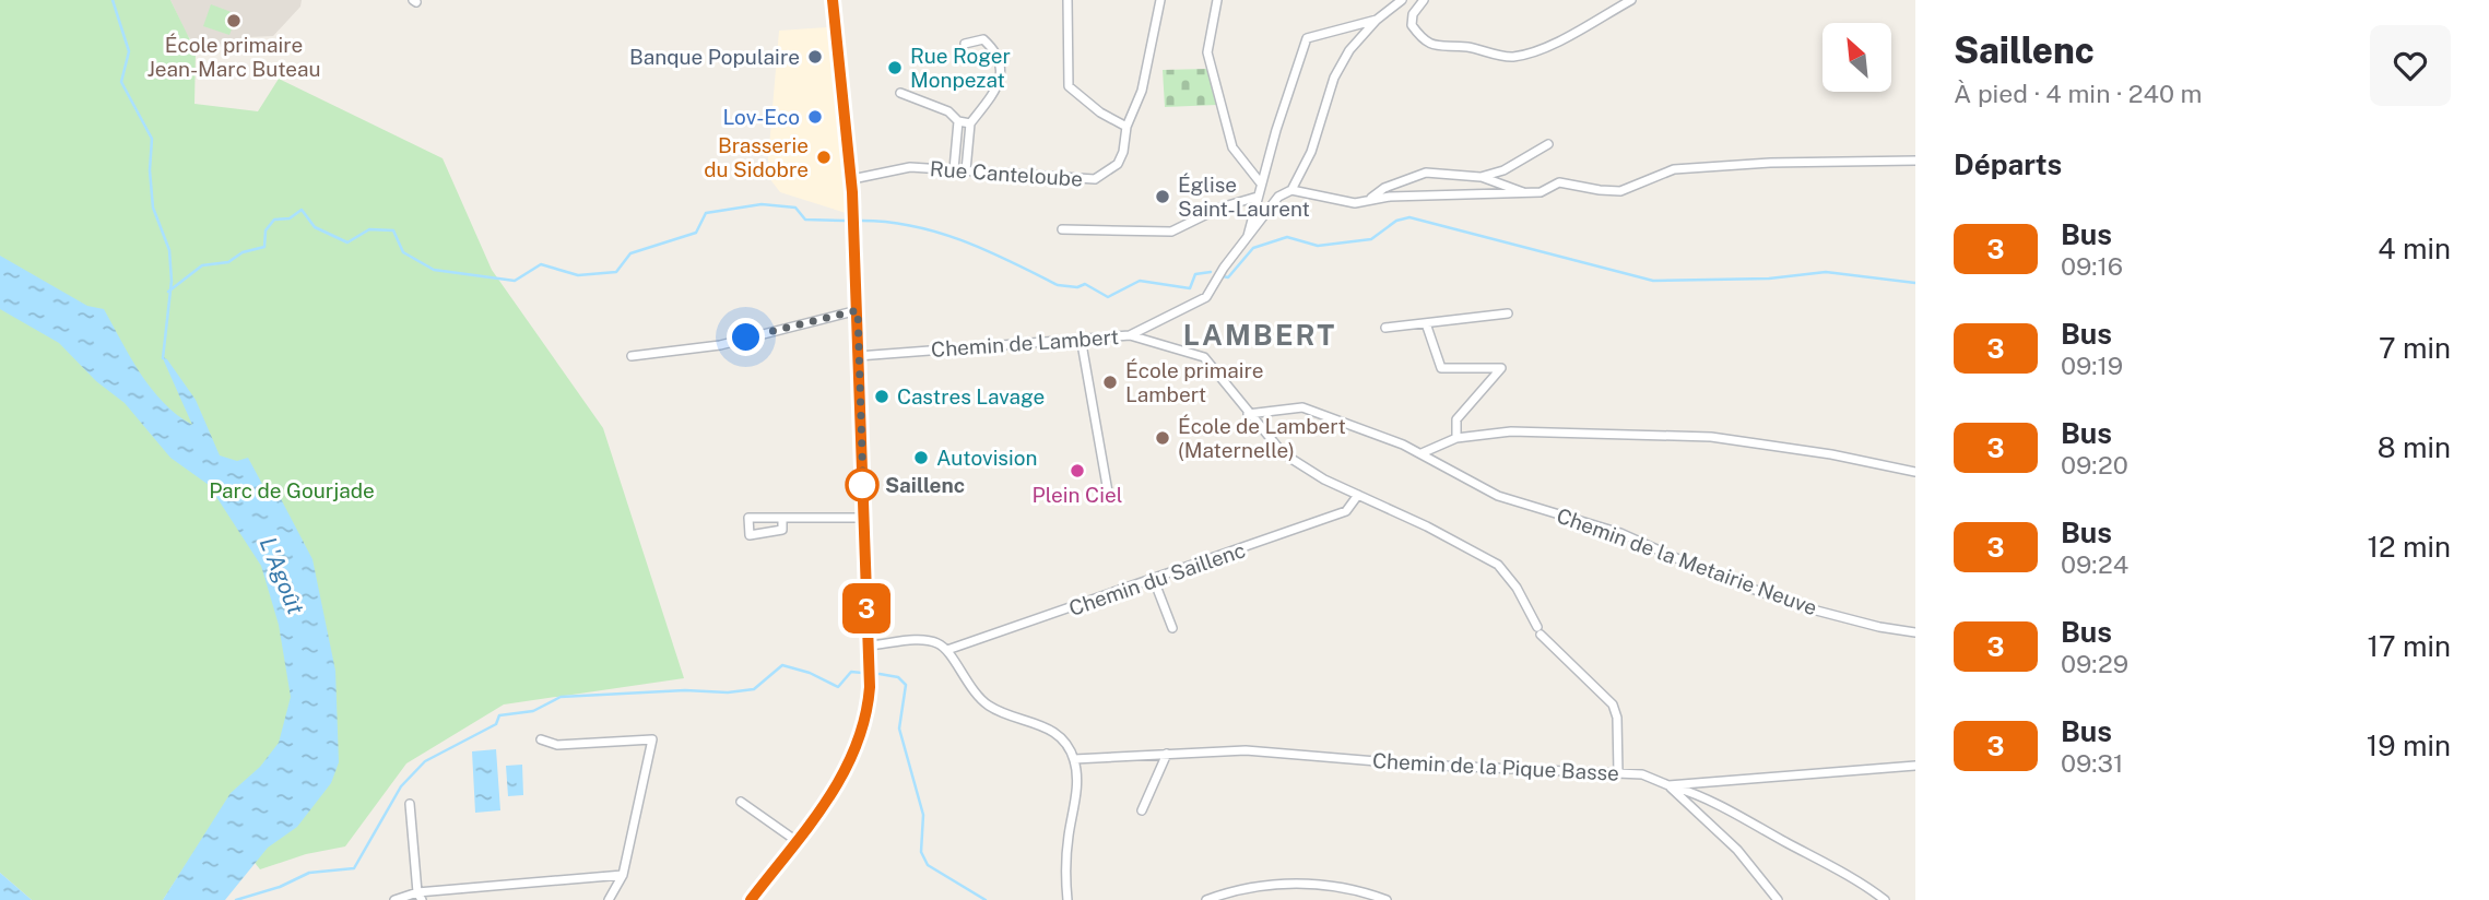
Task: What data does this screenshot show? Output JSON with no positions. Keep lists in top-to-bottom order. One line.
{"streets":{"street":["Rue Canteloube","Chemin de Lambert","Chemin de la Metairie Neuve","Chemin du Saillenc","Chemin de la Pique Basse"]},"districts":["LAMBERT"],"water":["L'Agoût"],"parks":["Parc de Gourjade"],"places":["École primaire Jean-Marc Buteau","Banque Populaire","Rue Roger Monpezat","Lov-Eco","Brasserie du Sidobre","Église Saint-Laurent","École primaire Lambert","Castres Lavage","École de Lambert (Maternelle)","Autovision","Plein Ciel","Saillenc"],"lines":["bus line 3"],"north":"top left","page":{"on_map":"3","heading":[["Saillenc","À pied · 4 min · 240 m"],"Départs"],"list":[{"mark":"3","name":"Bus","note":"09:16","value":"4 min"},{"mark":"3","name":"Bus","note":"09:19","value":"7 min"},{"mark":"3","name":"Bus","note":"09:20","value":"8 min"},{"mark":"3","name":"Bus","note":"09:24","value":"12 min"},{"mark":"3","name":"Bus","note":"09:29","value":"17 min"},{"mark":"3","name":"Bus","note":"09:31","value":"19 min"}]}}
